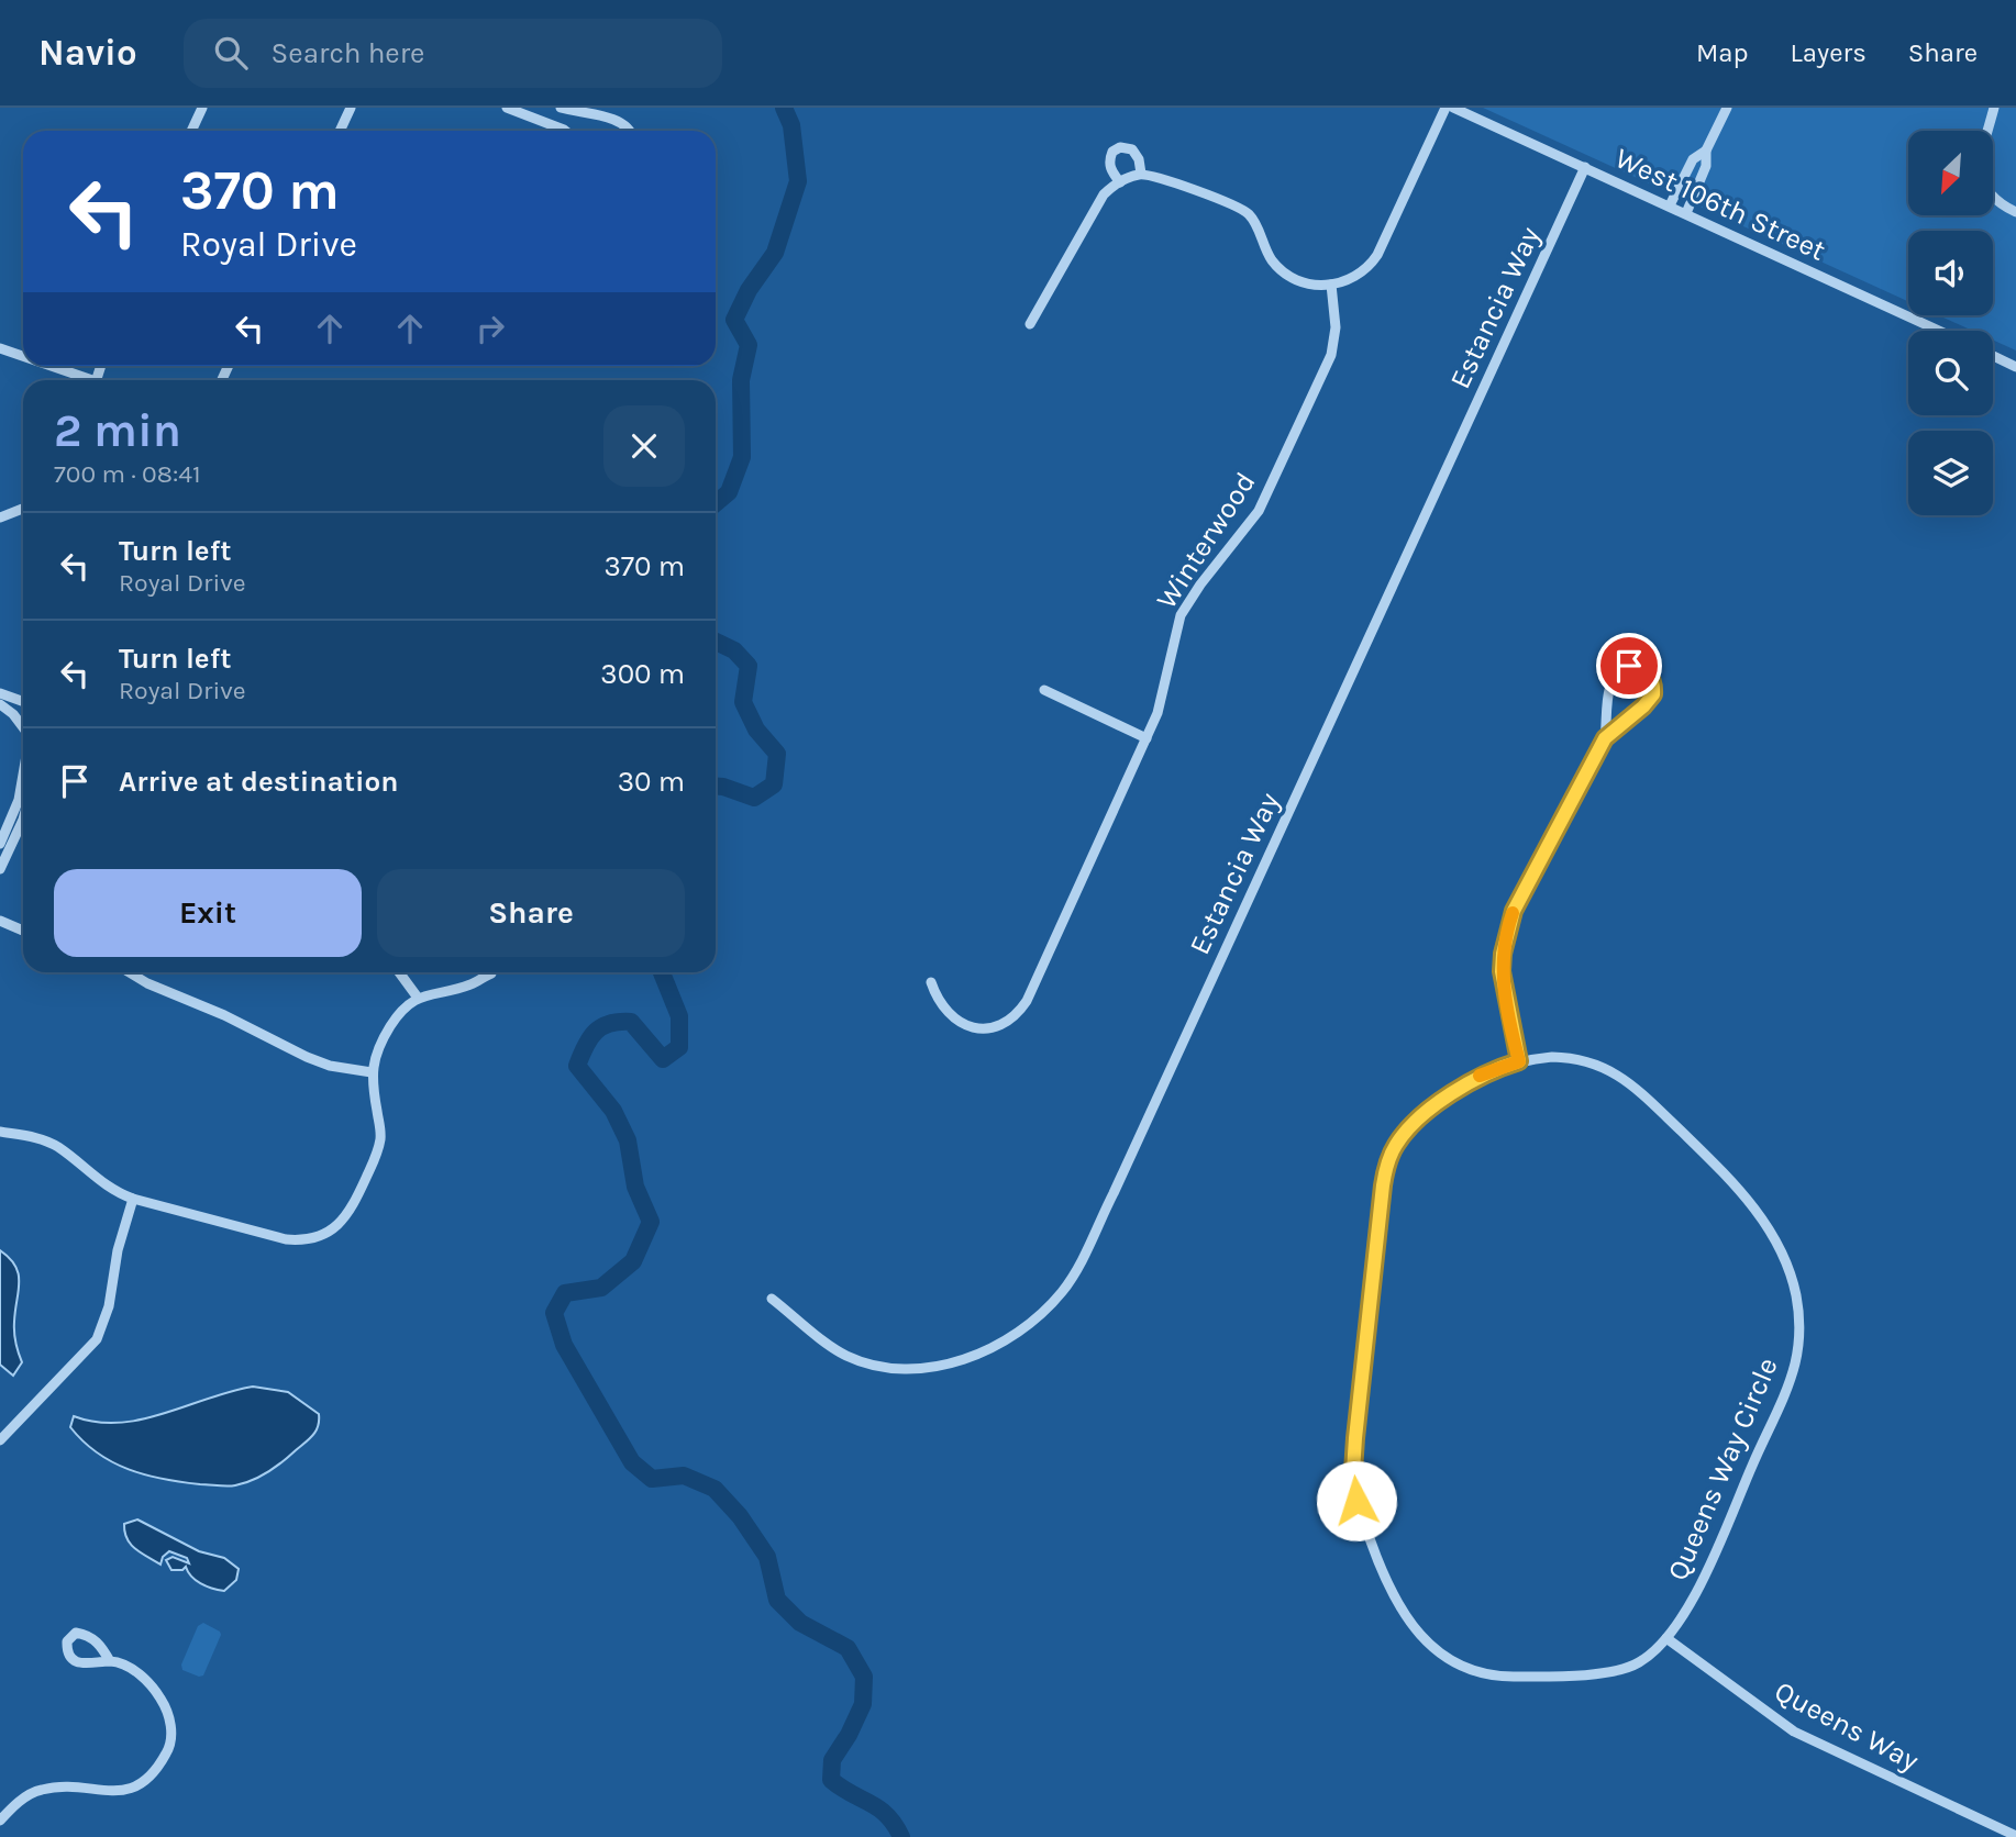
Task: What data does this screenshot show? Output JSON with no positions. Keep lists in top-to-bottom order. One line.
{"streets":{"street":["West 106th Street","Estancia Way","Winterwood","Queens Way Circle","Queens Way"]},"crossings":[["West 106th Street","Estancia Way"],["Queens Way Circle","Queens Way"]],"north":"bottom left","page":{"header":"Navio","search":"Search here","nav":["Map","Layers","Share"],"turn":["370 m","Royal Drive"],"heading":["2 min","700 m · 08:41"],"list":[{"name":"Turn left","note":"Royal Drive","value":"370 m"},{"name":"Turn left","note":"Royal Drive","value":"300 m"},{"name":"Arrive at destination","value":"30 m"}],"buttons":["Exit","Share"]}}
